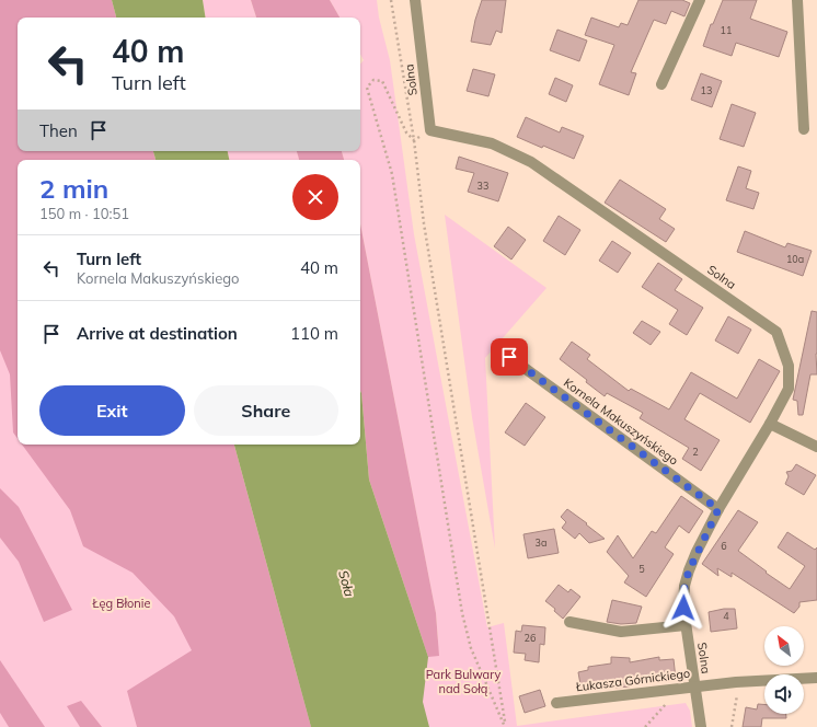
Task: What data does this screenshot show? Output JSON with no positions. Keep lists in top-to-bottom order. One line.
{"streets":{"street":["Solna","Kornela Makuszyńskiego","Łukasza Górnickiego"]},"crossings":[["Solna","Kornela Makuszyńskiego"],["Solna","Łukasza Górnickiego"]],"water":["Soła"],"parks":["Łęg Błonie","Park Bulwary nad Sołą"],"house_numbers":["11","13","33","10a","2","3a","6","5","4","26"],"north":"top left","page":{"turn":["40 m","Turn left"],"then":"Then","heading":["2 min","150 m · 10:51"],"list":[{"name":"Turn left","note":"Kornela Makuszyńskiego","value":"40 m"},{"name":"Arrive at destination","value":"110 m"}],"buttons":["Exit","Share"]}}
